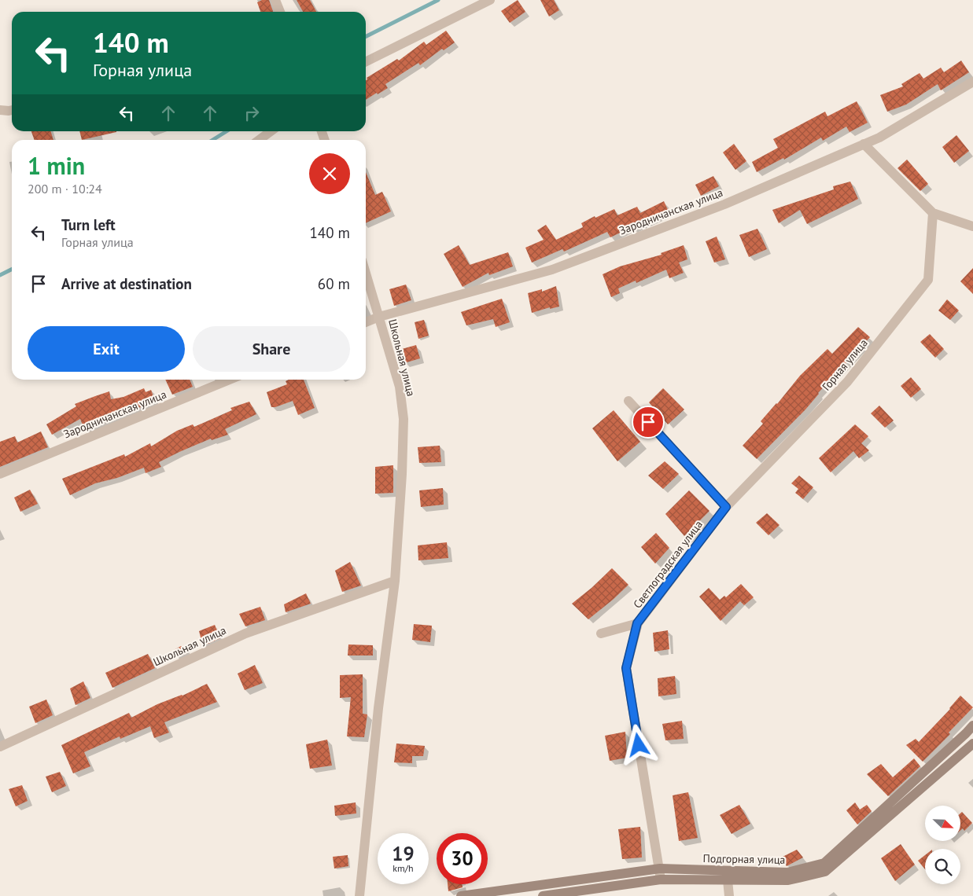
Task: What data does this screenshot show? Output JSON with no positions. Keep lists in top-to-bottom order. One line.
{"streets":{"street":["Зародничанская улица","Школьная улица","Горная улица","Светлоградская улица","Подгорная улица"]},"crossings":[["Зародничанская улица","Школьная улица"],["Горная улица","Светлоградская улица"],["Светлоградская улица","Подгорная улица"]],"north":"bottom right","page":{"turn":["140 m","Горная улица"],"heading":["1 min","200 m · 10:24"],"list":[{"name":"Turn left","note":"Горная улица","value":"140 m"},{"name":"Arrive at destination","value":"60 m"}],"buttons":["Exit","Share"],"speed":"19 km/h","limit":"30"}}
